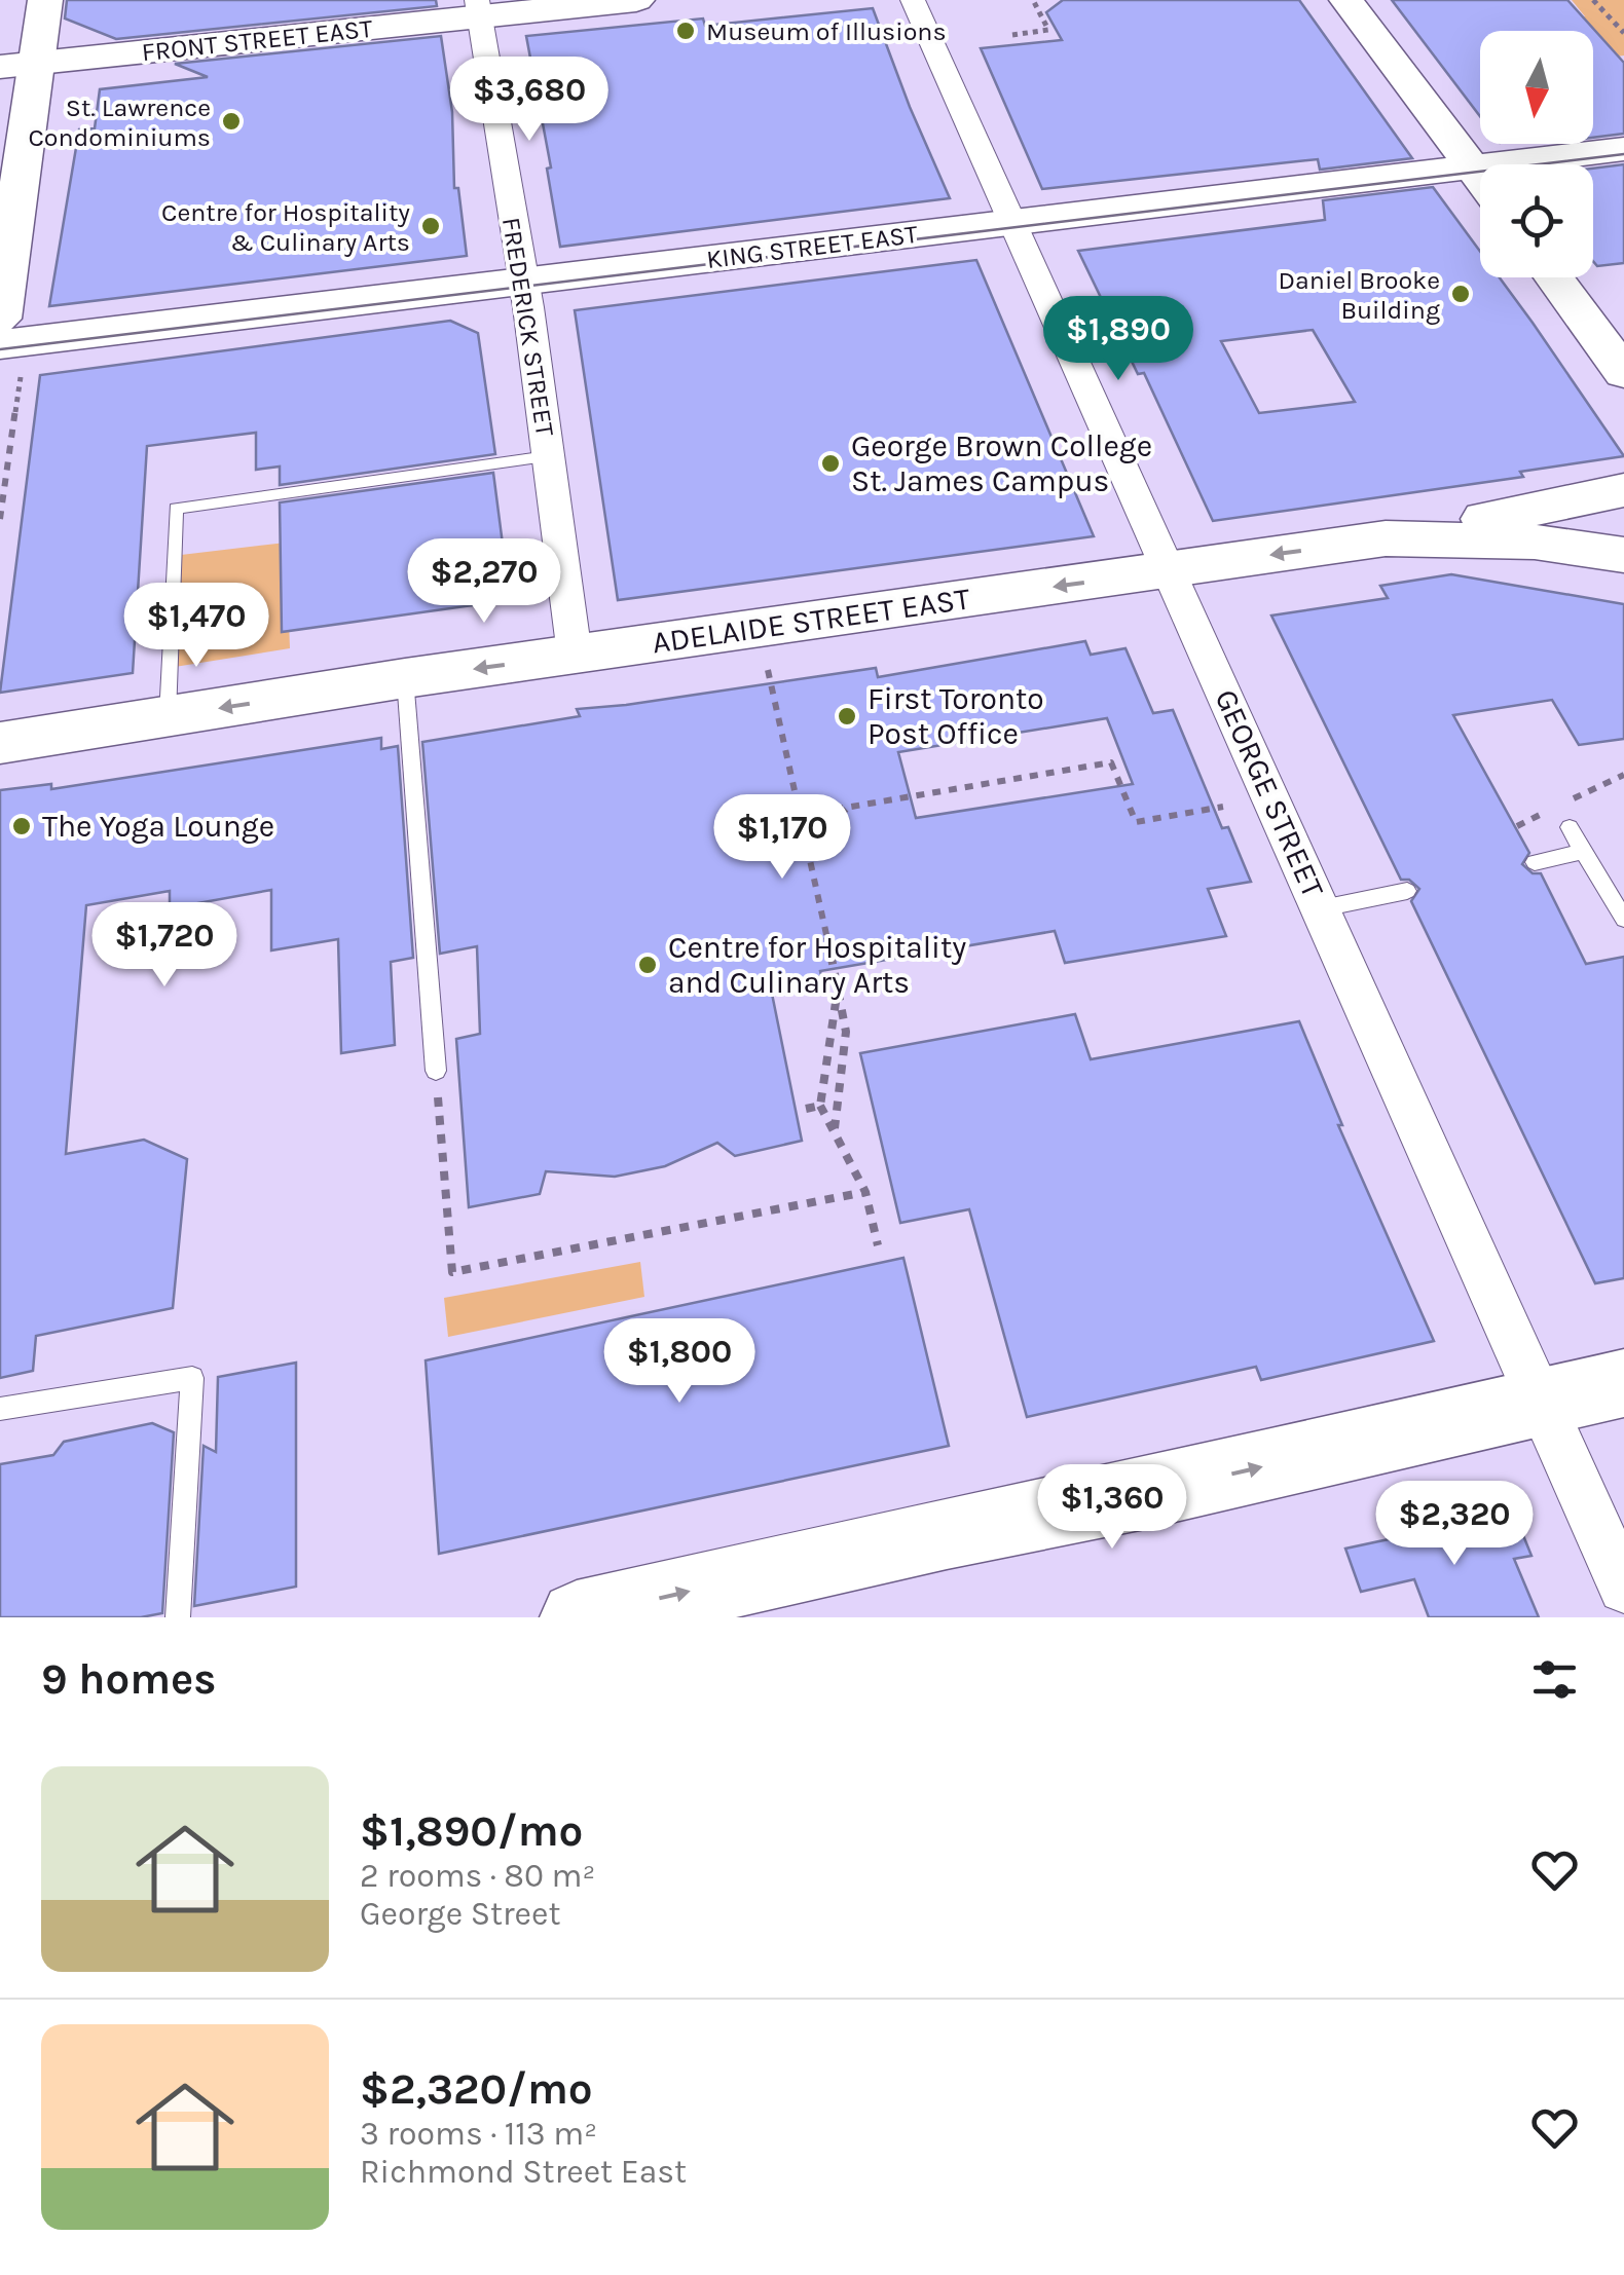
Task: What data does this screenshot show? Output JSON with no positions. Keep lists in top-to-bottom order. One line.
{"streets":{"main road":["FRONT STREET EAST","KING STREET EAST","ADELAIDE STREET EAST"],"street":["FREDERICK STREET","GEORGE STREET"]},"crossings":[["FRONT STREET EAST","FREDERICK STREET"],["KING STREET EAST","FREDERICK STREET"],["KING STREET EAST","GEORGE STREET"],["FREDERICK STREET","ADELAIDE STREET EAST"],["ADELAIDE STREET EAST","GEORGE STREET"]],"one_way":["ADELAIDE STREET EAST"],"places":["Museum of Illusions","St. Lawrence Condominiums","Centre for Hospitality & Culinary Arts","Daniel Brooke Building","George Brown College St. James Campus","First Toronto Post Office","The Yoga Lounge","Centre for Hospitality and Culinary Arts"],"north":"bottom","page":{"price":["$3,680","$1,890","$2,270","$1,470","$1,170","$1,720","$1,800","$1,360","$2,320"],"heading":"9 homes","list":[{"name":"$1,890/mo","note":"2 rooms · 80 m² · George Street"},{"name":"$2,320/mo","note":"3 rooms · 113 m² · Richmond Street East"}]}}
